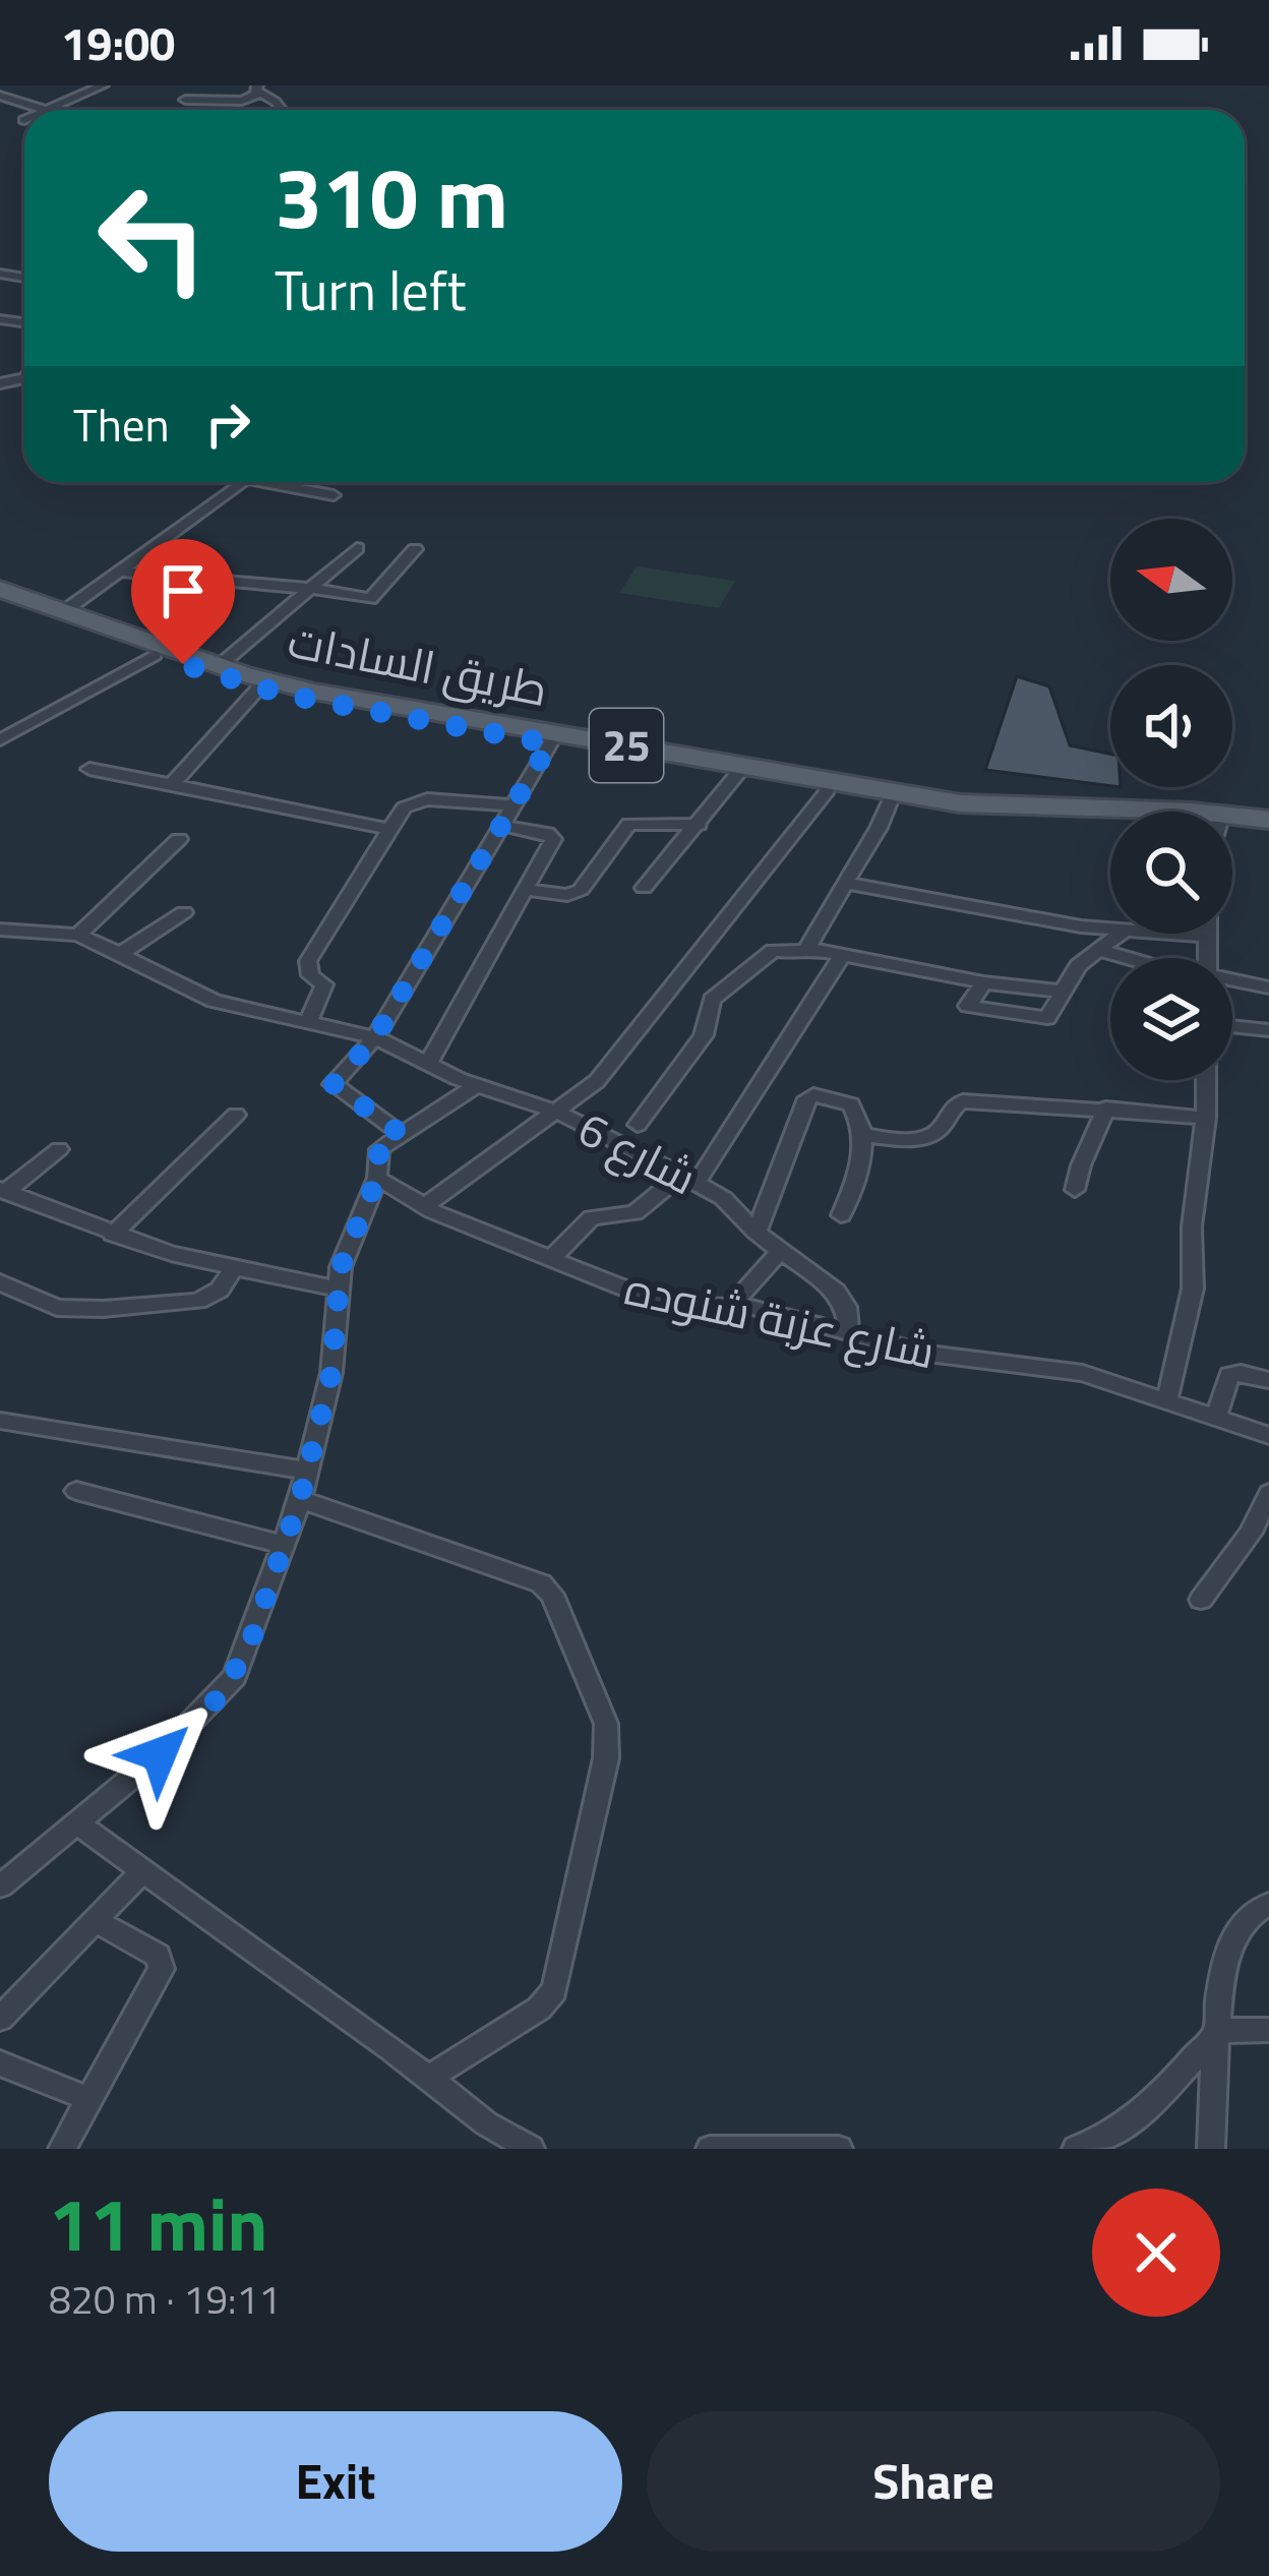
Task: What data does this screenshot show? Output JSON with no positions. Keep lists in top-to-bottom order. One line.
{"streets":{"main road":["طريق السادات","25"],"street":["شارع 6","شارع عزبة شنوده"]},"crossings":[["شارع 6","شارع عزبة شنوده"]],"north":"left","page":{"status":"19:00","turn":["310 m","Turn left"],"then":"Then","heading":["11 min","820 m · 19:11"],"buttons":["Exit","Share"]}}
